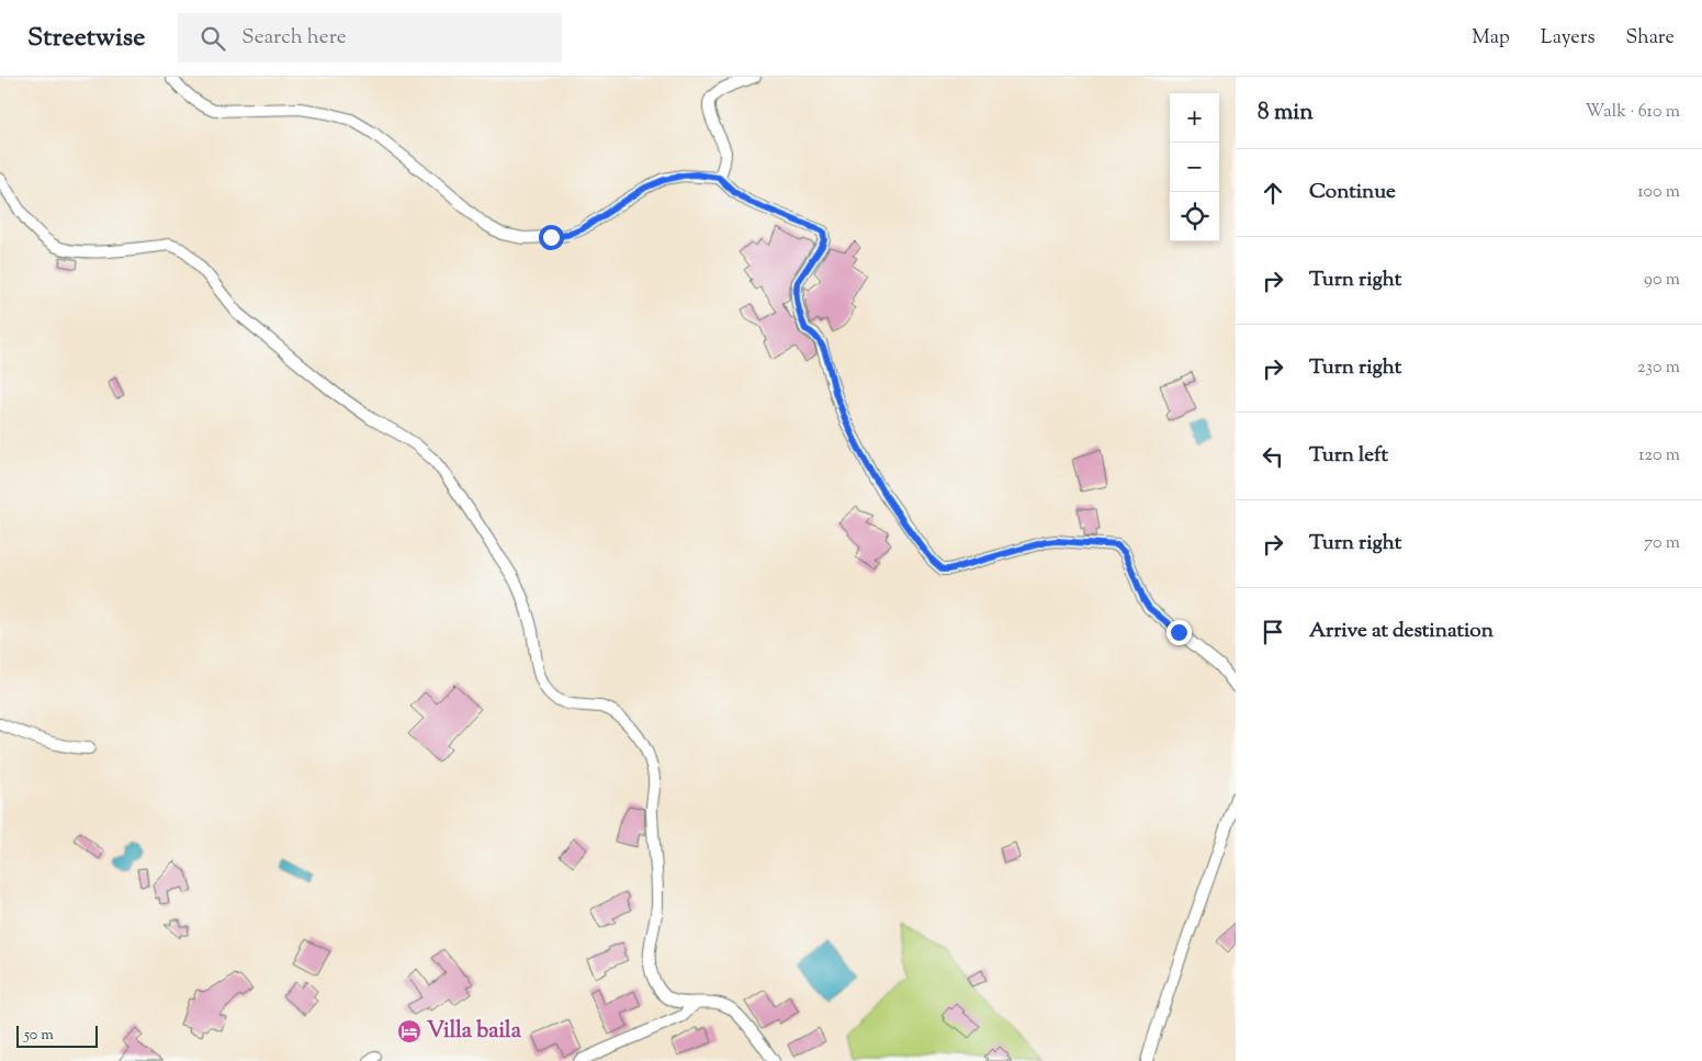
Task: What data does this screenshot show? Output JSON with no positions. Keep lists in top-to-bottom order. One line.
{"places":{"hotel":["Villa baila"]},"scale_bar":"50 m","page":{"header":"Streetwise","search":"Search here","nav":["Map","Layers","Share"],"heading":["8 min","Walk · 610 m"],"map_buttons":["+","−"],"list":[["Continue","100 m"],["Turn right","90 m"],["Turn right","230 m"],["Turn left","120 m"],["Turn right","70 m"],"Arrive at destination"],"scale":"50 m"}}
